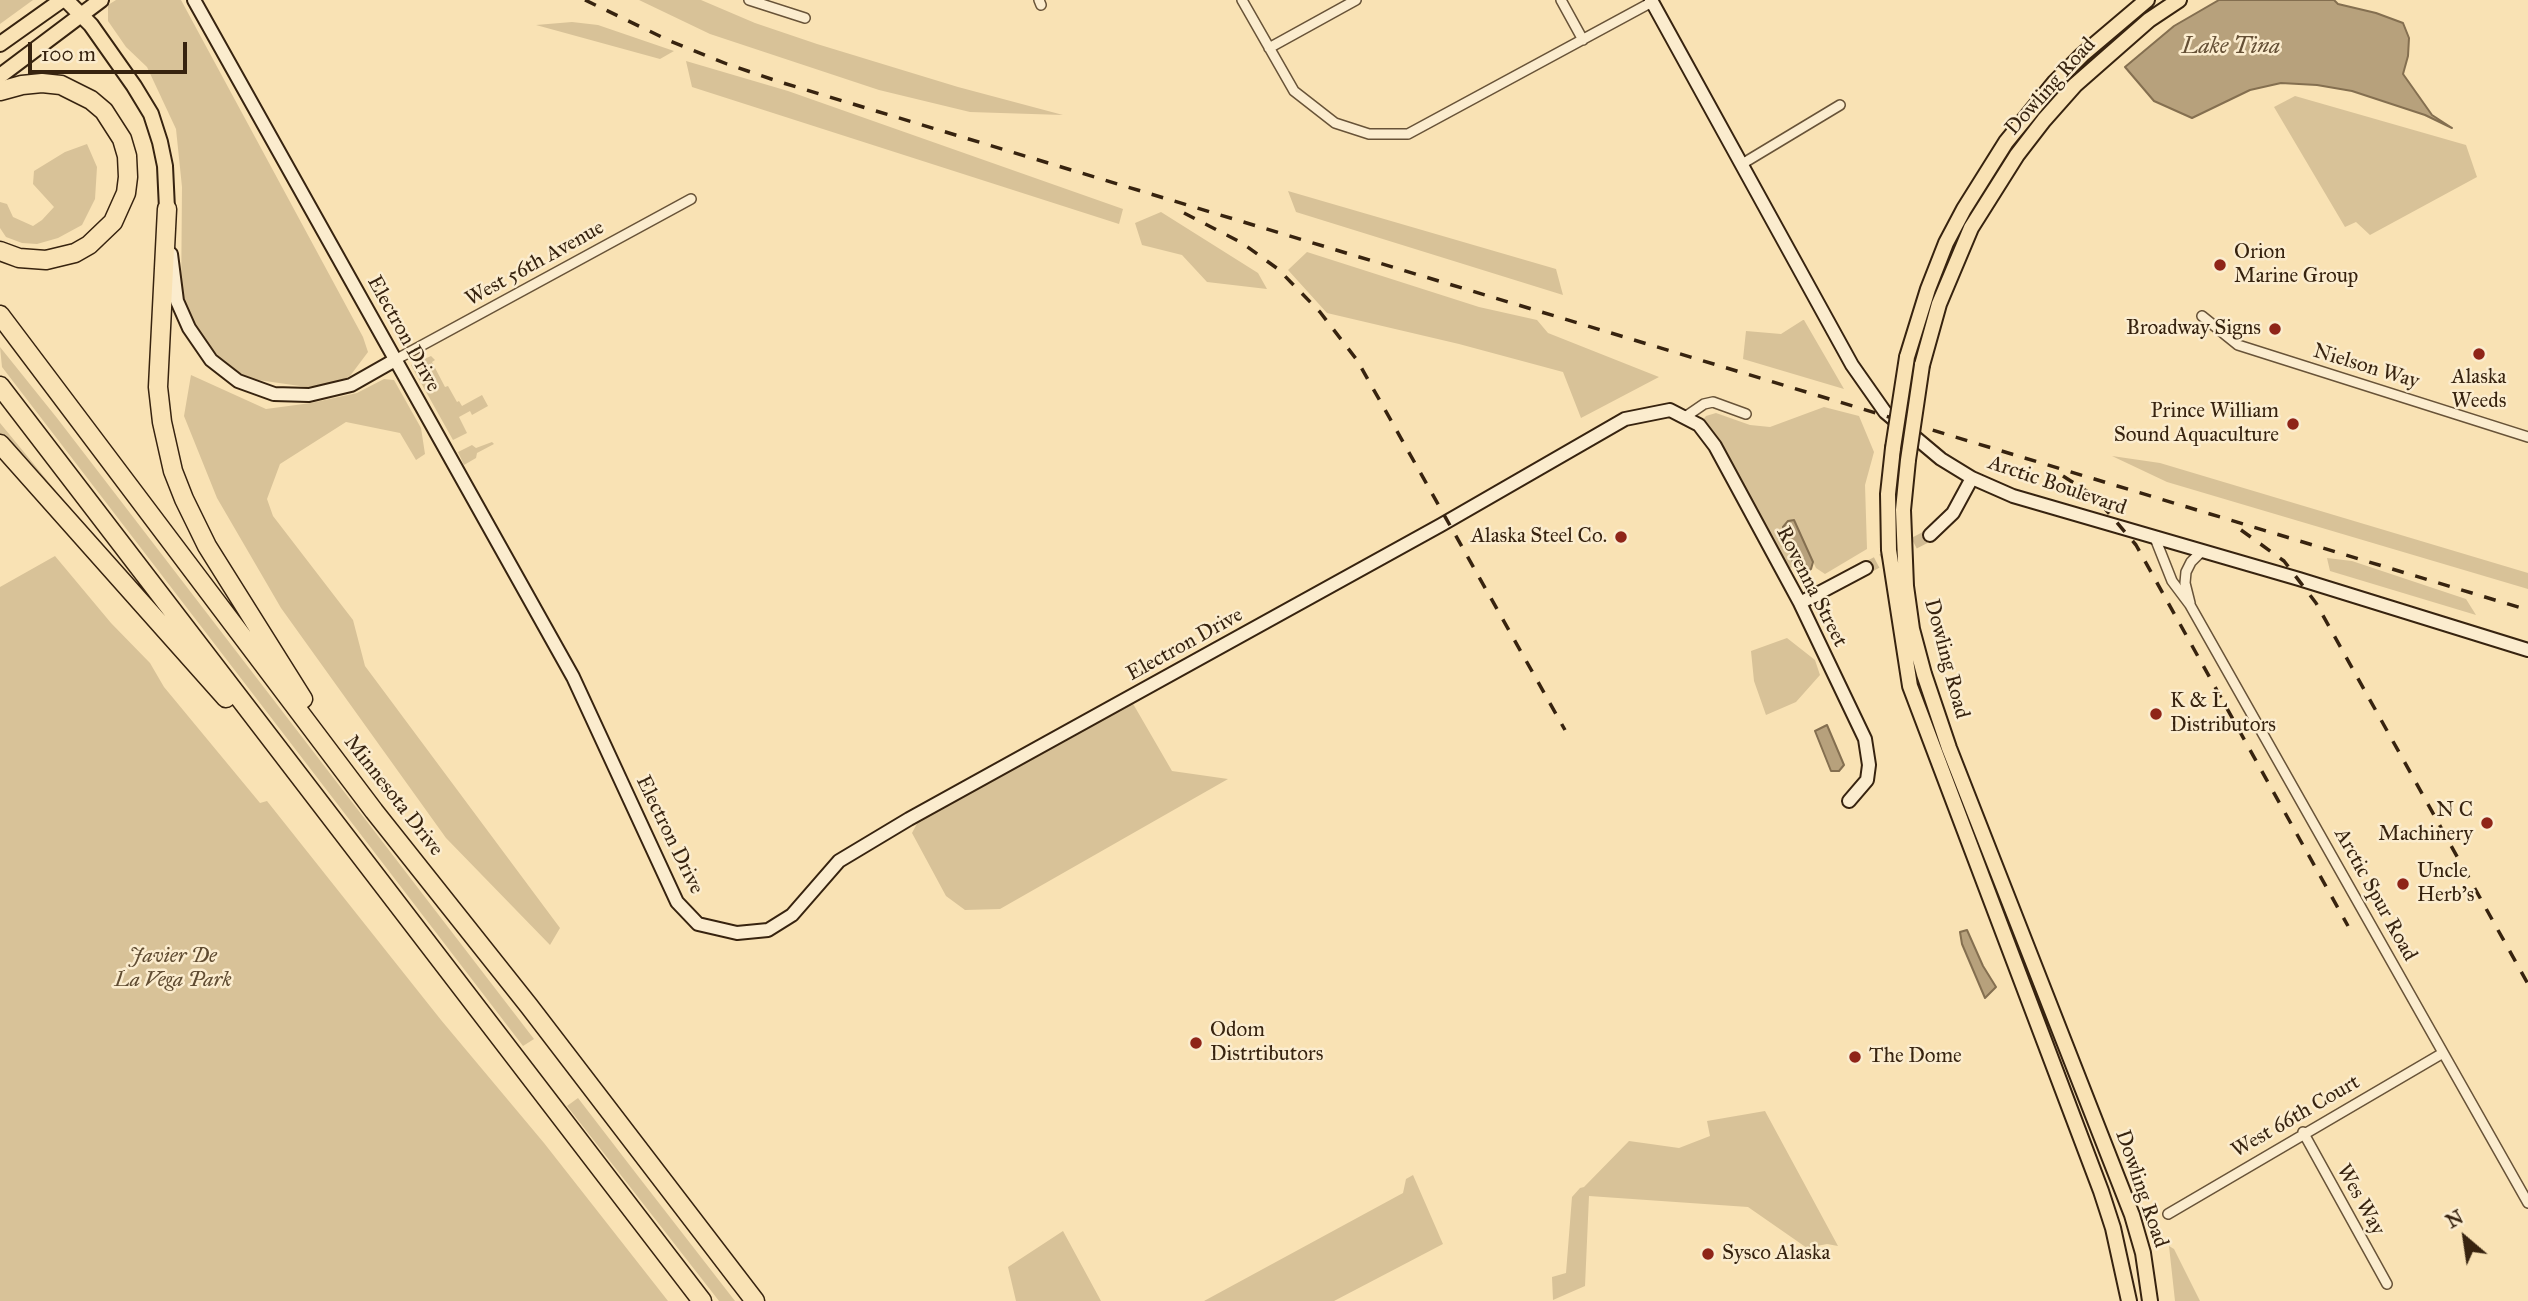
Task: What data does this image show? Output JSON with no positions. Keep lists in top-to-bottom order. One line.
{"streets":{"highway":["Minnesota Drive"],"main road":["Dowling Road"],"street":["West 56th Avenue","Electron Drive","Nielson Way","Arctic Boulevard","Rovenna Street","Arctic Spur Road","West 66th Court","Wes Way"]},"crossings":[["West 56th Avenue","Electron Drive"],["Electron Drive","Rovenna Street"],["Arctic Boulevard","Arctic Spur Road"],["Arctic Spur Road","West 66th Court"],["West 66th Court","Wes Way"]],"water":["Lake Tina"],"parks":["Javier De La Vega Park"],"places":["Orion Marine Group","Broadway Signs","Alaska Weeds","Prince William Sound Aquaculture","Alaska Steel Co.","K & L Distributors","N C Machinery","Uncle Herb's","Odom Distrtibutors","The Dome","Sysco Alaska"],"scale_bar":"100 m","north":"top left"}
